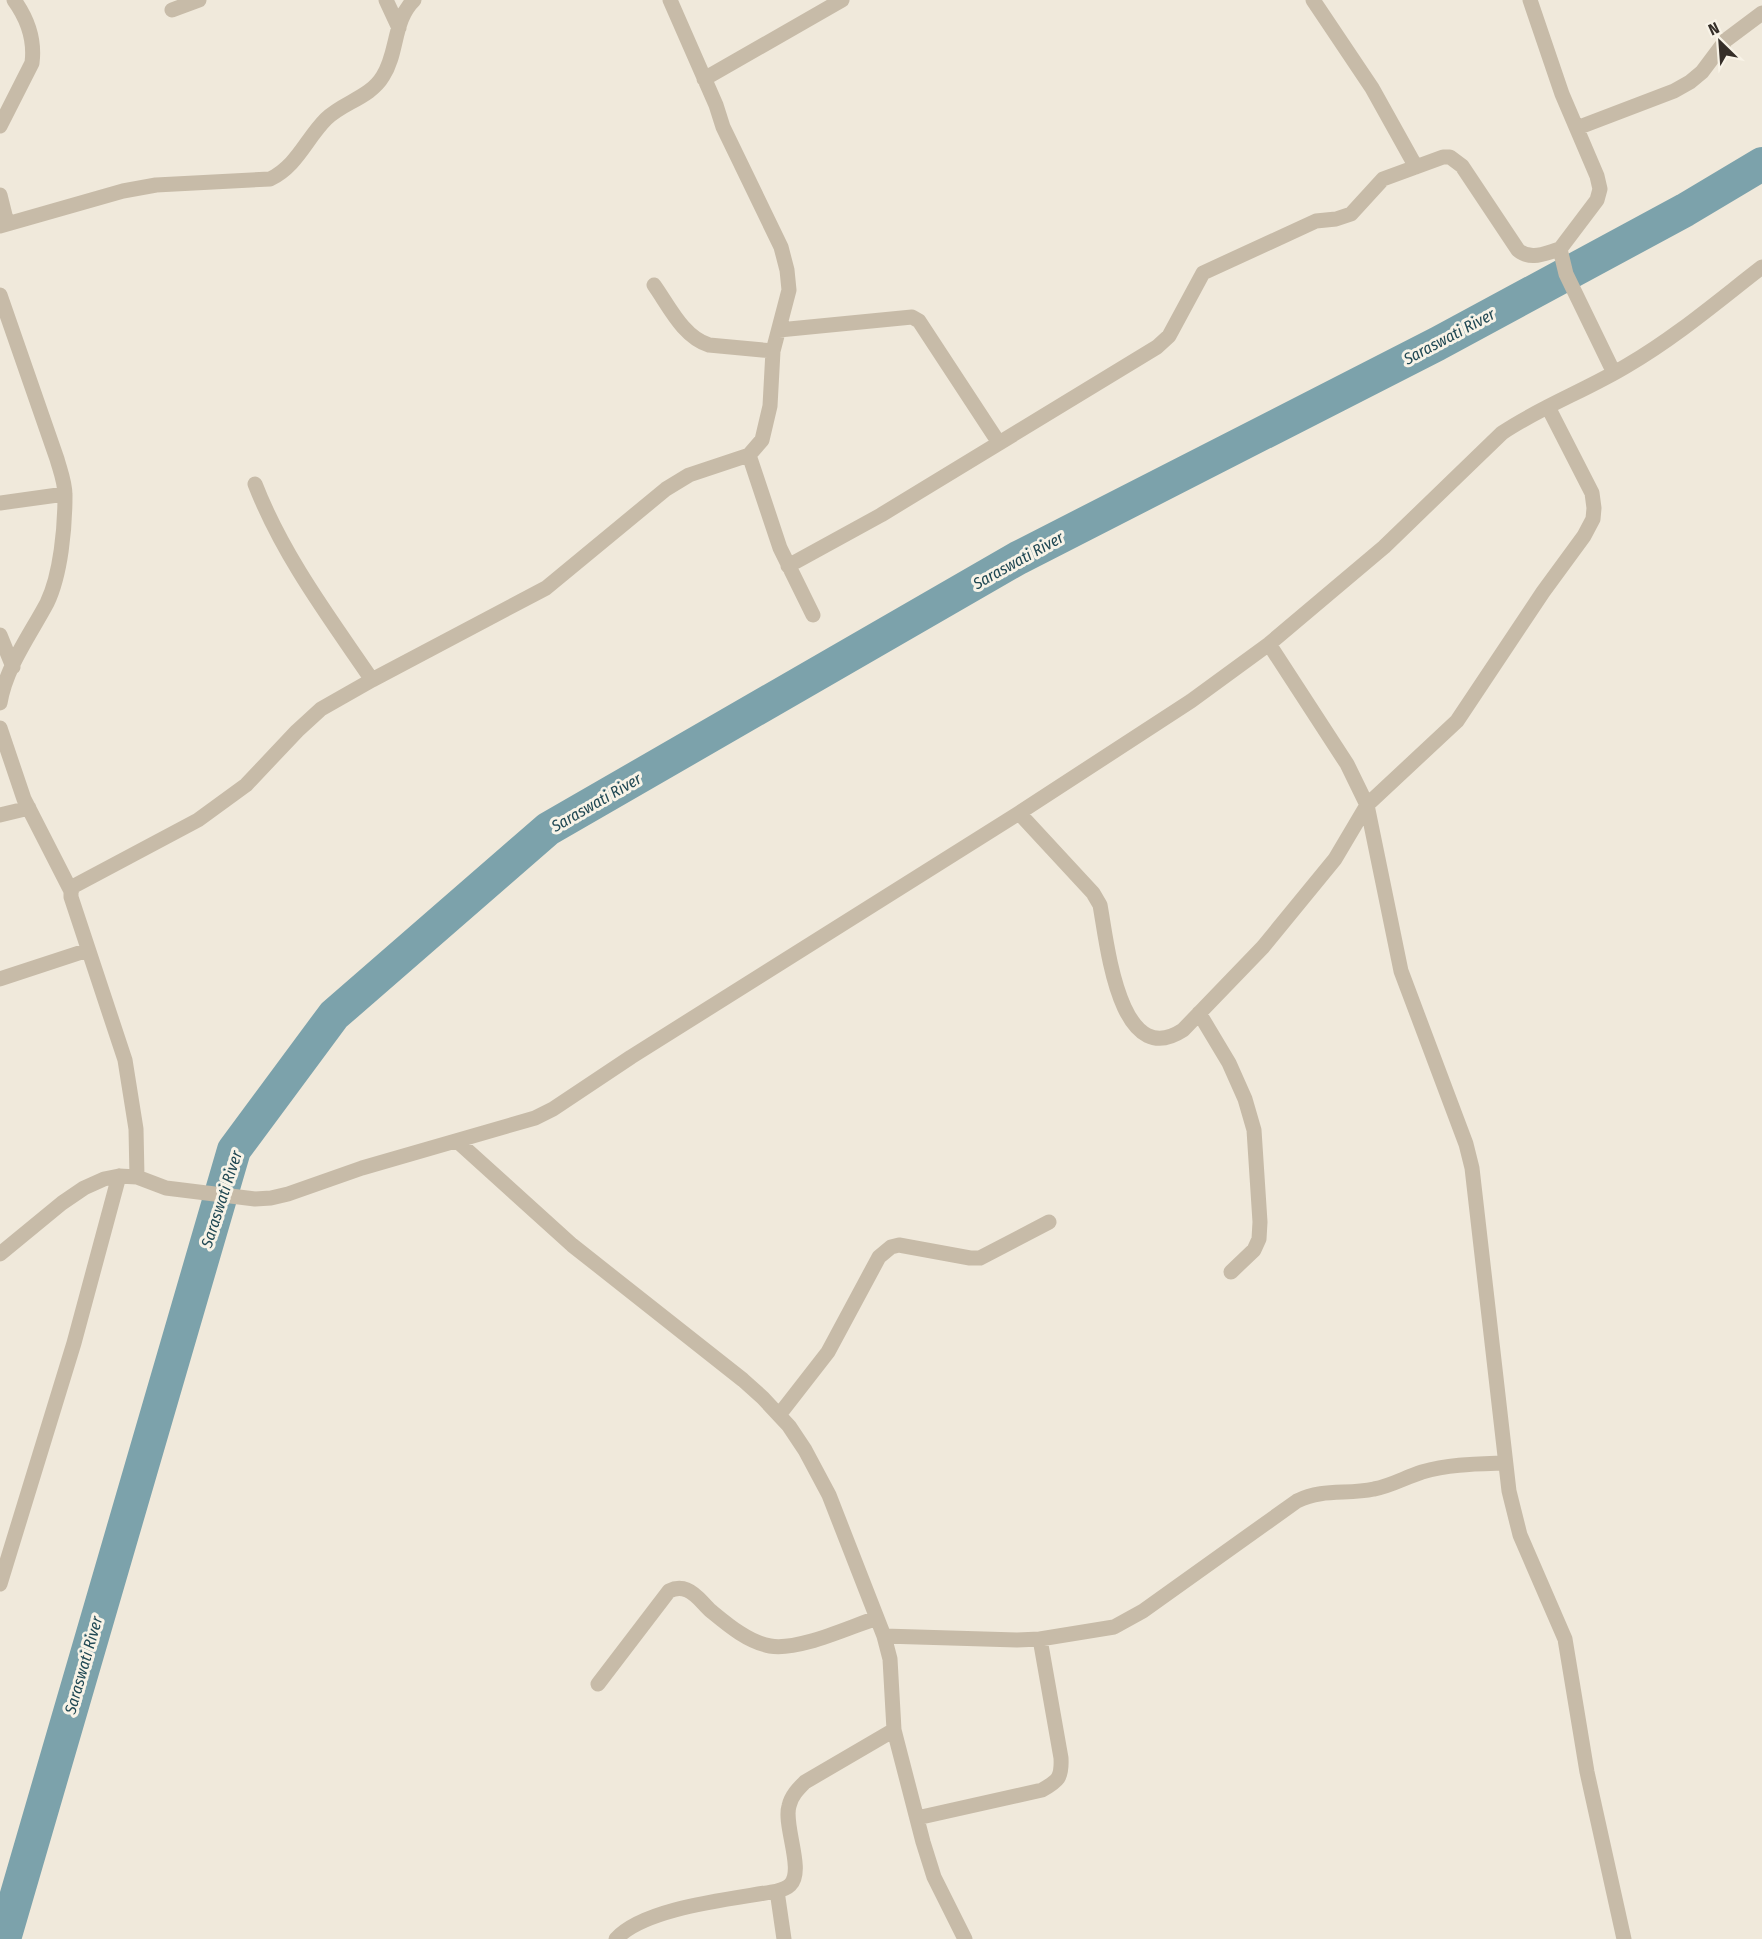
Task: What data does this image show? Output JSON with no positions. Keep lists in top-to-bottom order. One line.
{"water":["Saraswati River"],"north":"top left"}
